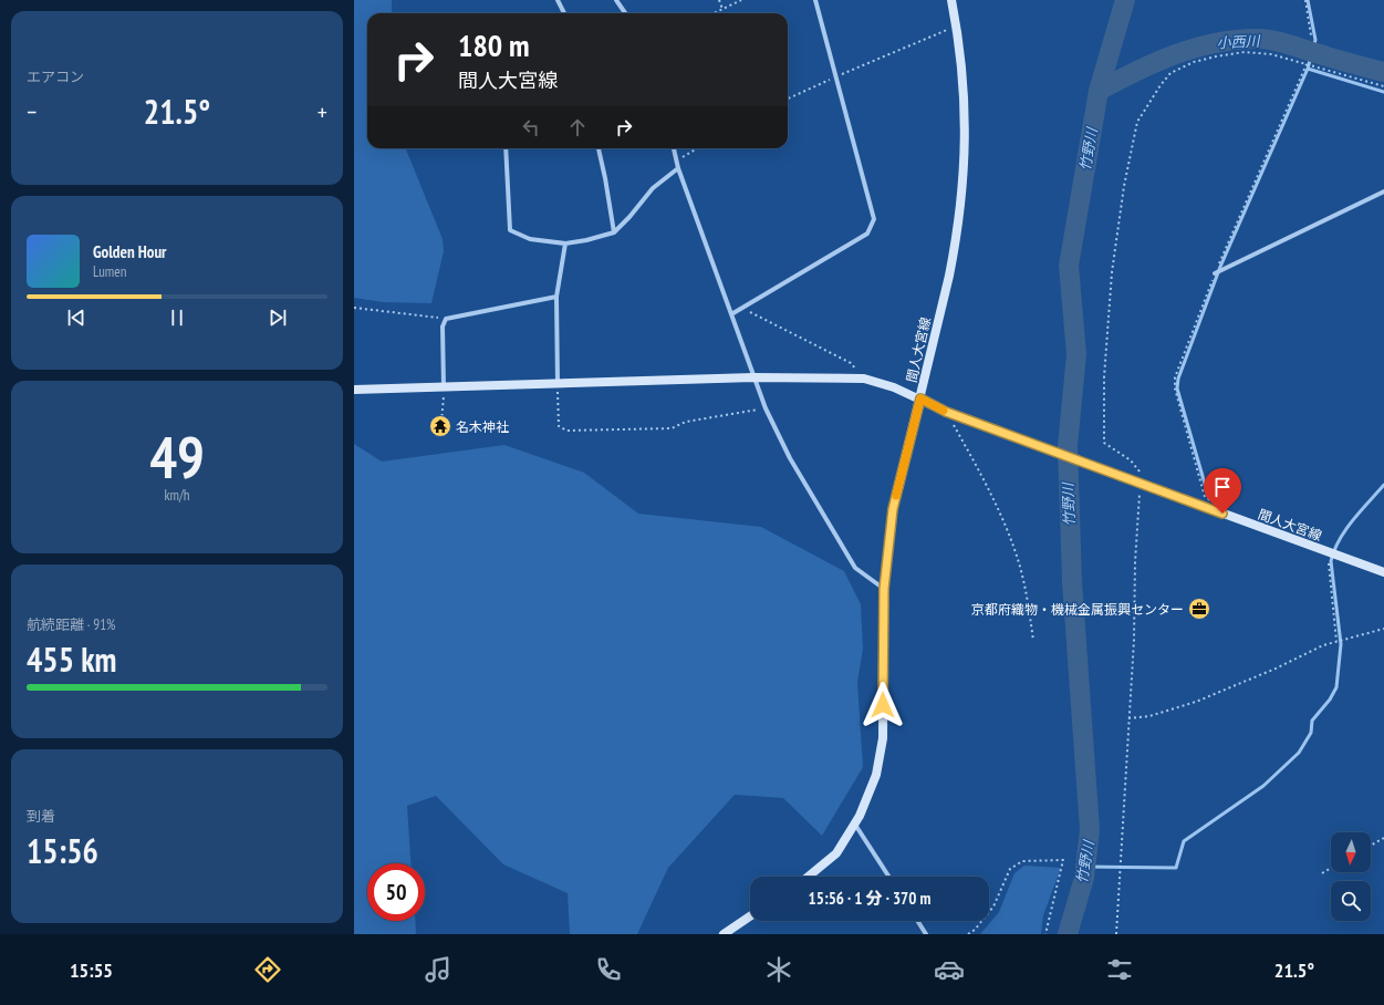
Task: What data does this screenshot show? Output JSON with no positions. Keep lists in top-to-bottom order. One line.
{"streets":{"main road":["間人大宮線"]},"water":["小西川","竹野川"],"places":{"temple":["名木神社"],"office":["京都府織物・機械金属振興センター"]},"north":"bottom","page":{"tile":["エアコン",["49","km/h"],["航続距離 · 91%","455 km"],["到着","15:56"]],"turn":["180 m","間人大宮線"],"heat":["−","21.5°","+"],"song":["Golden Hour","Lumen"],"limit":"50","trip":"15:56 · 1 分 · 370 m","tabs":["15:55","21.5°"]}}
